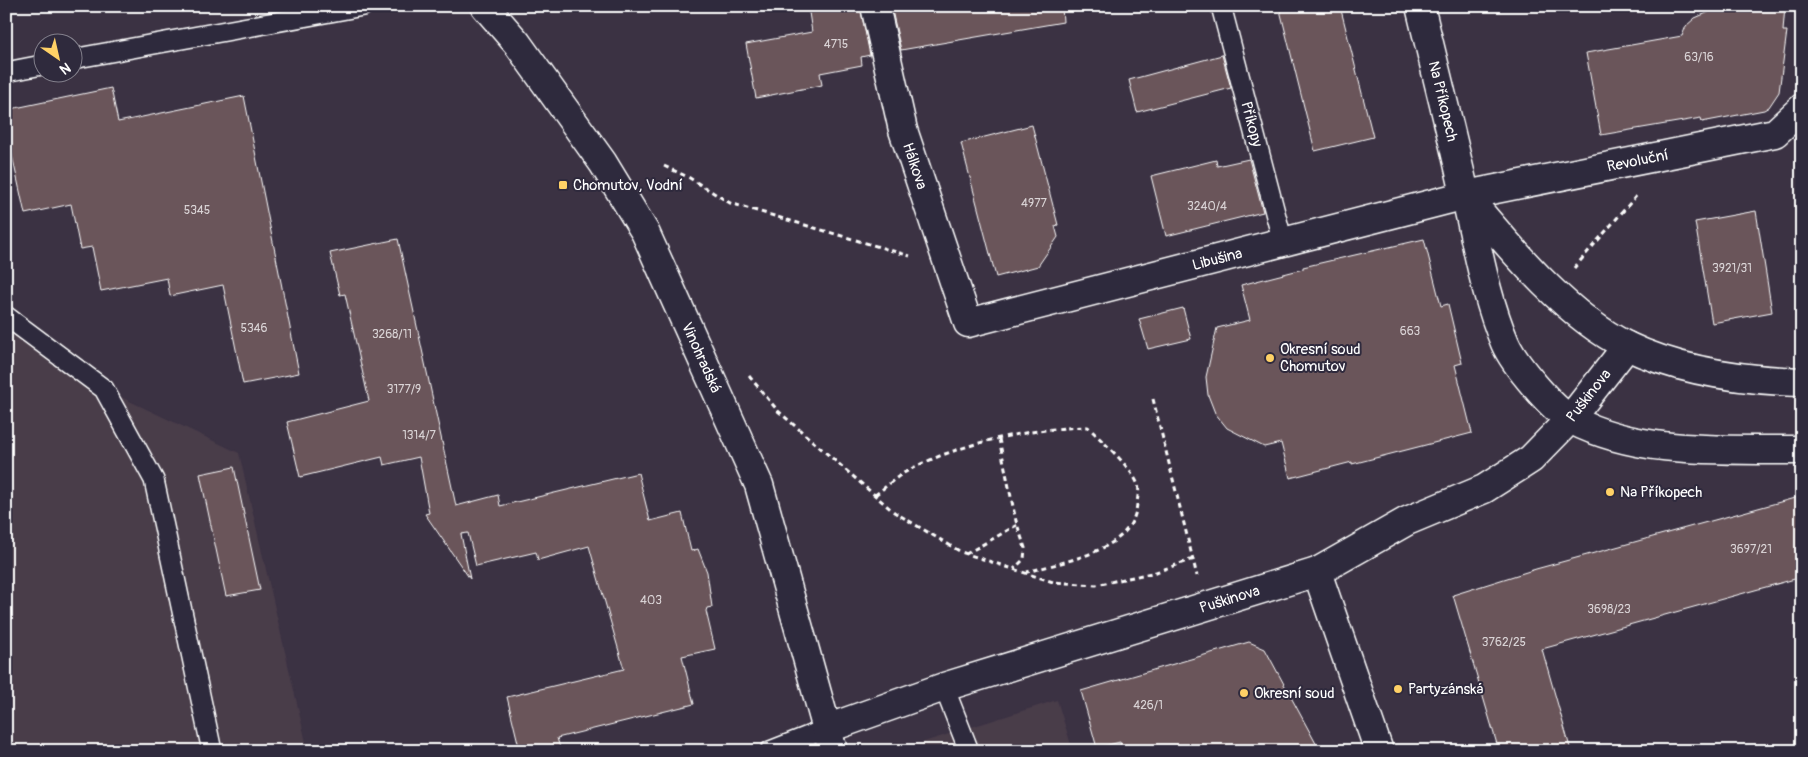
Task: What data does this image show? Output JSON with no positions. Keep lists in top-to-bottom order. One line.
{"streets":{"street":["Na Příkopech","Revoluční","Hálkova","Libušina","Vinohradská","Puškinova"],"lane":["Příkopy"]},"crossings":[["Na Příkopech","Revoluční"],["Na Příkopech","Libušina"],["Na Příkopech","Puškinova"],["Příkopy","Libušina"],["Revoluční","Libušina"],["Hálkova","Libušina"],["Vinohradská","Puškinova"]],"places":{"transit":["Chomutov, Vodní"],"other":["Okresní soud Chomutov","Na Příkopech","Partyzánská","Okresní soud"]},"house_numbers":["4715","63/16","4977","3240/4","5345","3921/31","5346","663","3268/11","3177/9","1314/7","3697/21","403","3698/23","3762/25","426/1"],"north":"bottom right"}
